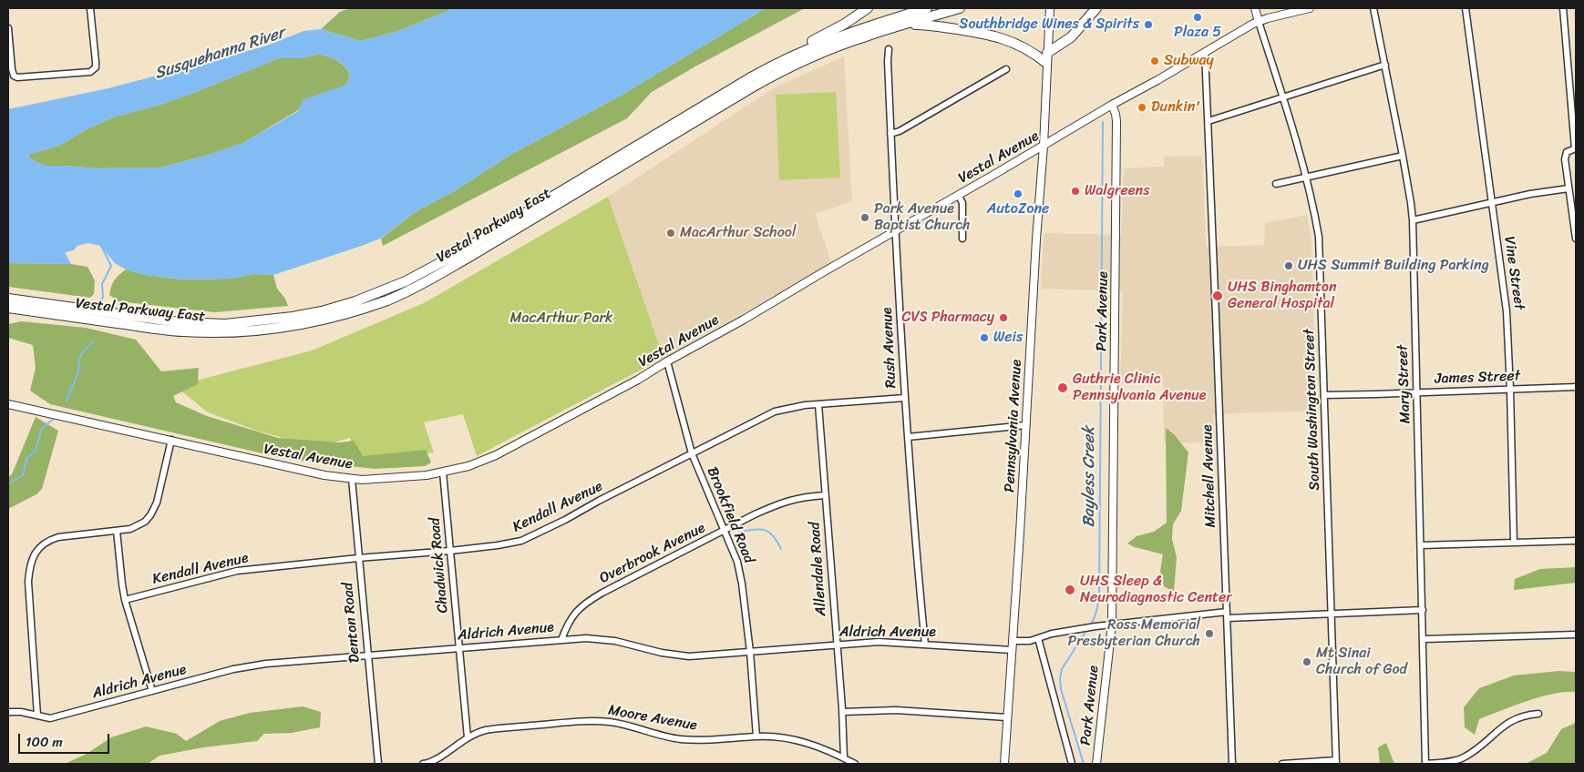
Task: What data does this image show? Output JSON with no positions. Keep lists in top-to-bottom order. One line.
{"streets":{"main road":["Vestal Parkway East"],"street":["Vestal Avenue","Vine Street","Park Avenue","Rush Avenue","James Street","Mary Street","South Washington Street","Pennsylvania Avenue","Mitchell Avenue","Kendall Avenue","Brookfield Road","Overbrook Avenue","Chadwick Road","Allendale Road","Denton Road","Aldrich Avenue","Moore Avenue"]},"crossings":[["Vestal Avenue","Park Avenue"],["Vestal Avenue","Rush Avenue"],["Vestal Avenue","South Washington Street"],["Vestal Avenue","Pennsylvania Avenue"],["Vestal Avenue","Mitchell Avenue"],["Vestal Avenue","Brookfield Road"],["Vestal Avenue","Chadwick Road"],["Vestal Avenue","Denton Road"],["Vine Street","James Street"],["Rush Avenue","Kendall Avenue"],["Rush Avenue","Aldrich Avenue"],["James Street","Mary Street"],["James Street","South Washington Street"],["Pennsylvania Avenue","Aldrich Avenue"],["Kendall Avenue","Brookfield Road"],["Kendall Avenue","Chadwick Road"],["Kendall Avenue","Allendale Road"],["Kendall Avenue","Denton Road"],["Brookfield Road","Overbrook Avenue"],["Brookfield Road","Aldrich Avenue"],["Brookfield Road","Moore Avenue"],["Overbrook Avenue","Allendale Road"],["Overbrook Avenue","Aldrich Avenue"],["Chadwick Road","Aldrich Avenue"],["Chadwick Road","Moore Avenue"],["Allendale Road","Aldrich Avenue"],["Allendale Road","Moore Avenue"],["Denton Road","Aldrich Avenue"]],"water":["Susquehanna River","Bayless Creek"],"parks":["MacArthur Park"],"places":["Plaza 5","Southbridge Wines & Spirits","Subway","Dunkin'","Walgreens","AutoZone","Park Avenue Baptist Church","MacArthur School","UHS Summit Building Parking","UHS Binghamton General Hospital","CVS Pharmacy","Weis","Guthrie Clinic Pennsylvania Avenue","UHS Sleep & Neurodiagnostic Center","Ross Memorial Presbyterian Church","Mt Sinai Church of God"],"scale_bar":"100 m"}
